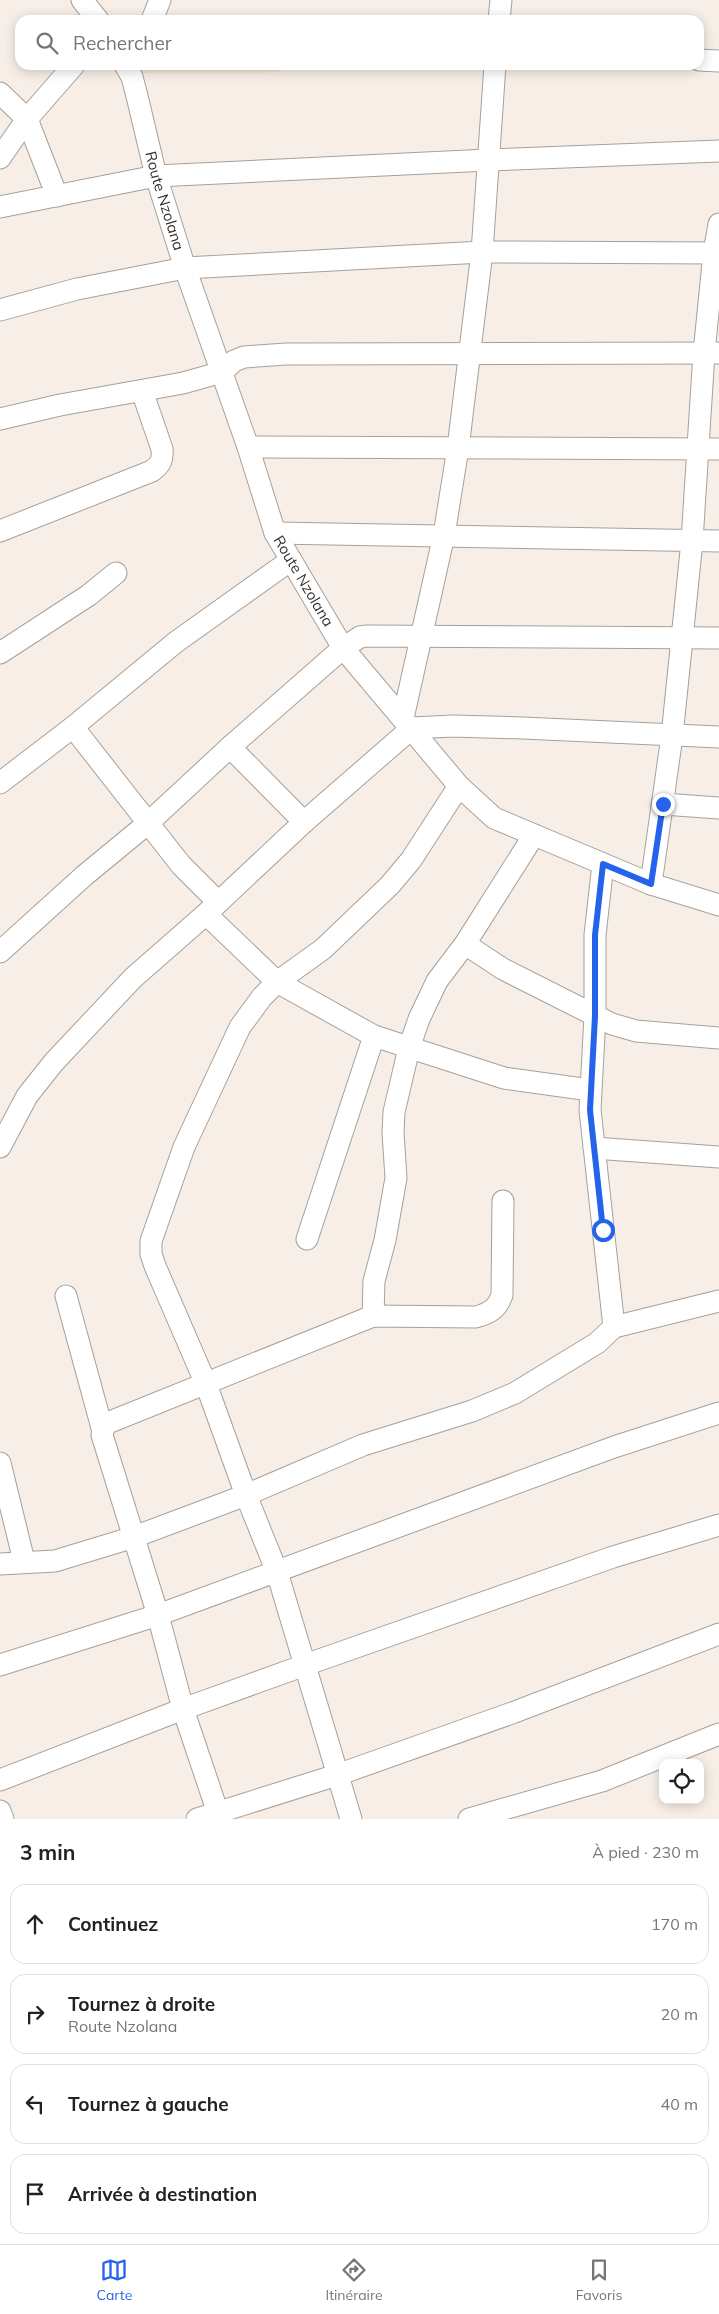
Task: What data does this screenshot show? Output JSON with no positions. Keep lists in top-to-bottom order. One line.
{"streets":{"street":["Route Nzolana"]},"page":{"search":"Rechercher","heading":["3 min","À pied · 230 m"],"list":[["Continuez","170 m"],["Tournez à droite","Route Nzolana","20 m"],["Tournez à gauche","40 m"],"Arrivée à destination"],"nav":["Carte","Itinéraire","Favoris"]}}
